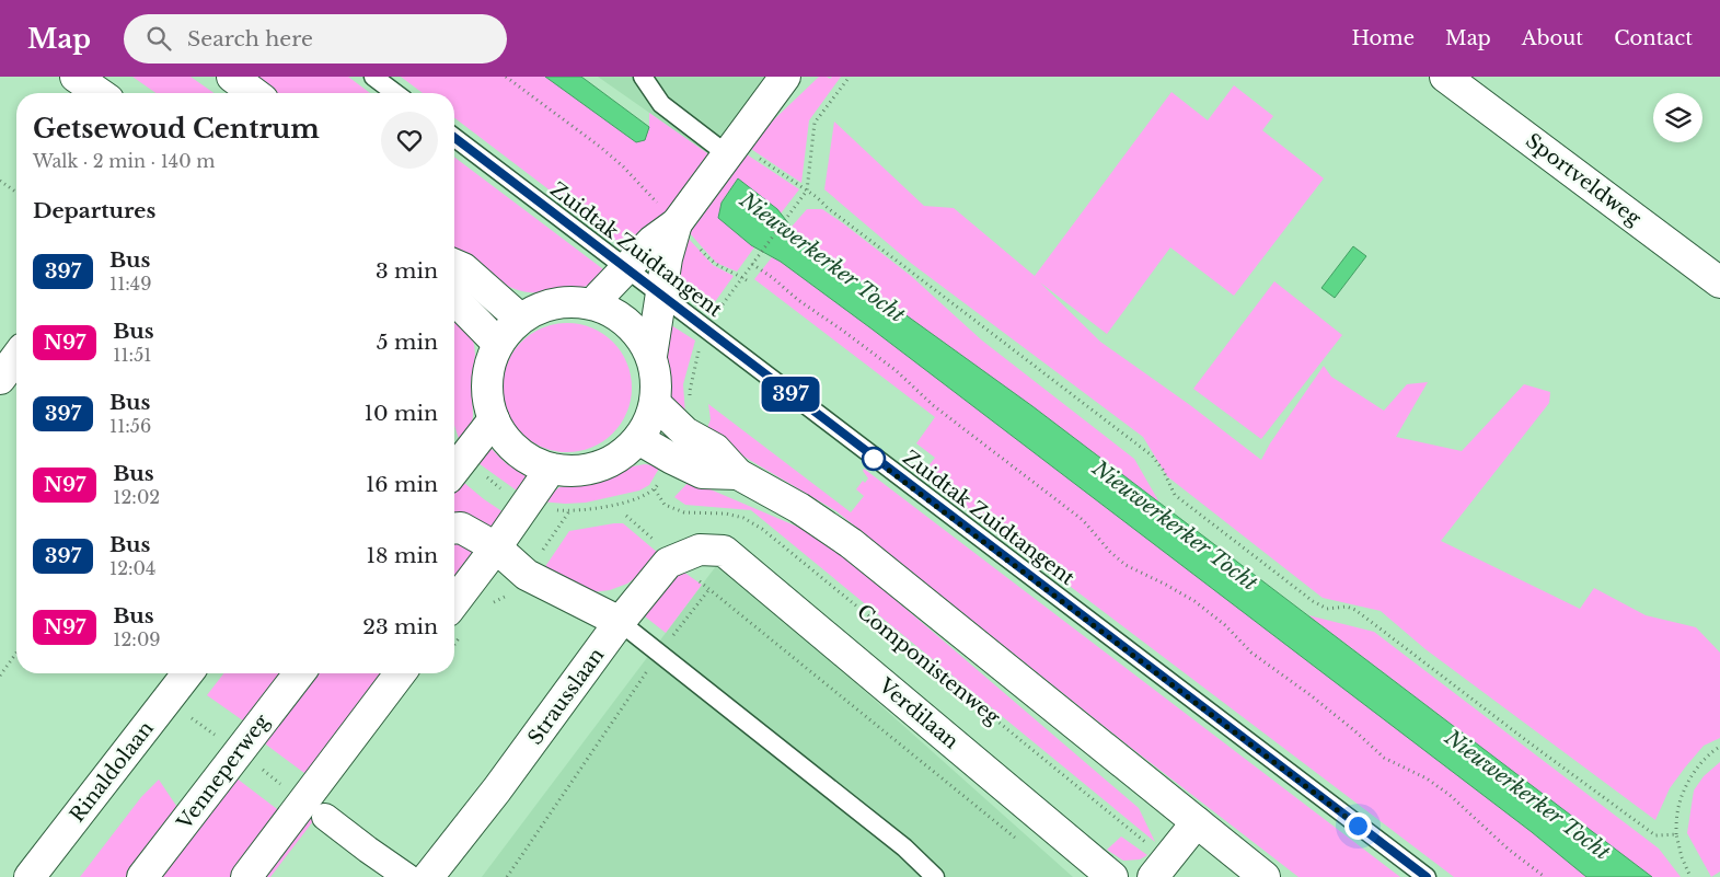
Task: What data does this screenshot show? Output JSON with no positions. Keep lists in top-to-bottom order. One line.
{"streets":{"street":["Sportveldweg","Strausslaan","Verdilaan","Rinaldolaan","Venneperweg"],"lane":["Zuidtak Zuidtangent"],"path":["Componistenweg"]},"crossings":[["Strausslaan","Verdilaan"]],"water":["Nieuwerkerker Tocht"],"lines":["bus line 397"],"page":{"header":"Map","search":"Search here","nav":["Home","Map","About","Contact"],"on_map":"397","heading":[["Getsewoud Centrum","Walk · 2 min · 140 m"],"Departures"],"list":[{"mark":"397","name":"Bus","note":"11:49","value":"3 min"},{"mark":"N97","name":"Bus","note":"11:51","value":"5 min"},{"mark":"397","name":"Bus","note":"11:56","value":"10 min"},{"mark":"N97","name":"Bus","note":"12:02","value":"16 min"},{"mark":"397","name":"Bus","note":"12:04","value":"18 min"},{"mark":"N97","name":"Bus","note":"12:09","value":"23 min"}]}}
